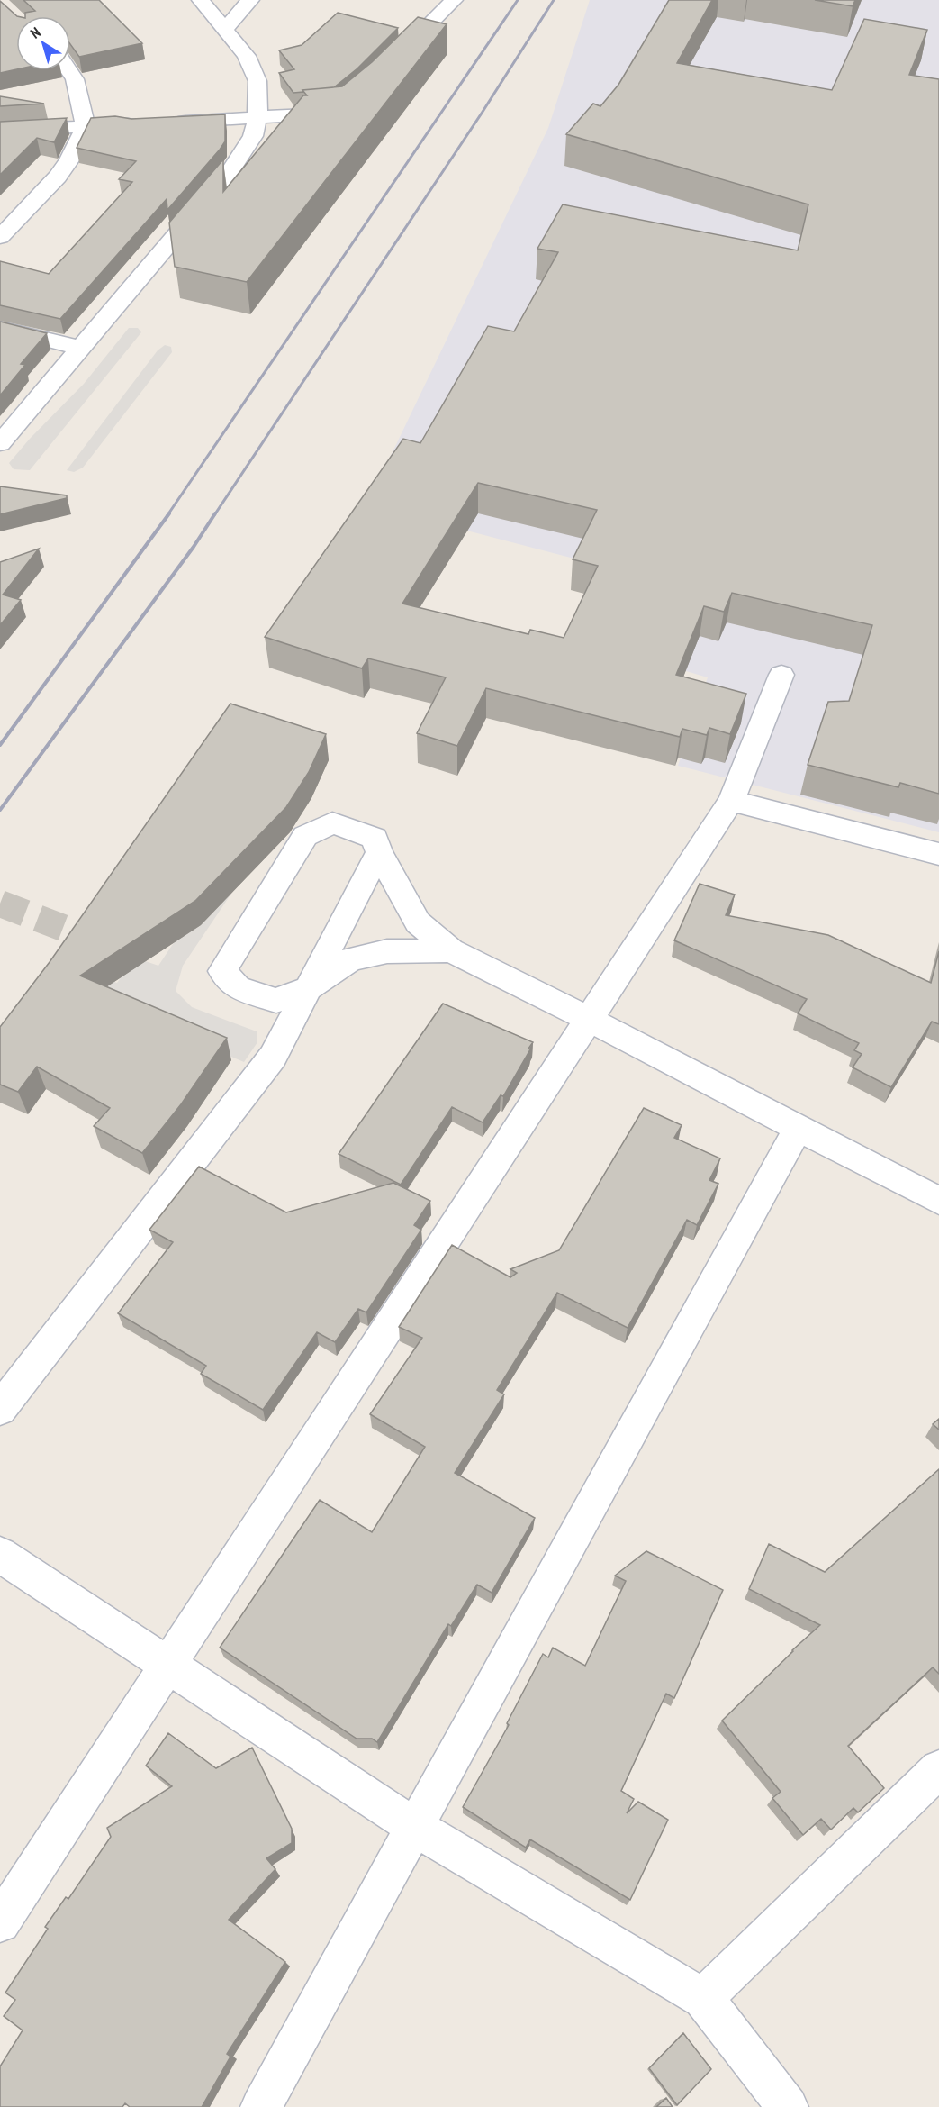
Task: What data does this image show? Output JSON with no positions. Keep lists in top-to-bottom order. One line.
{"north":"top left"}
